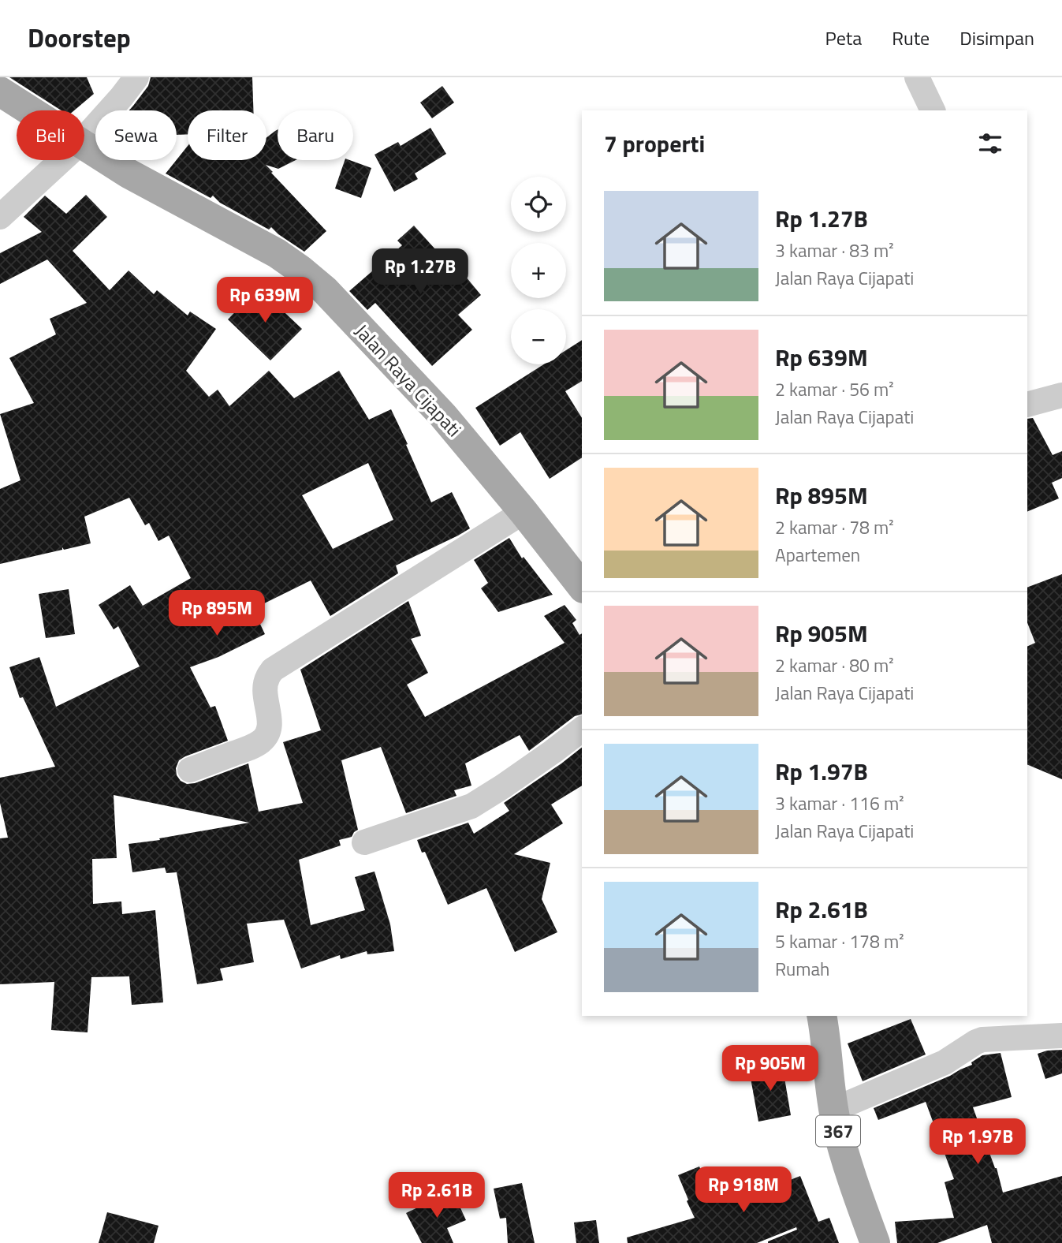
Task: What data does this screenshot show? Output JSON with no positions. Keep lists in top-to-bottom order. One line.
{"streets":{"main road":["Jalan Raya Cijapati","367"]},"page":{"header":"Doorstep","nav":["Peta","Rute","Disimpan"],"chip":["Beli","Sewa","Filter","Baru"],"heading":"7 properti","map_buttons":["+","−"],"list":[{"name":"Rp 1.27B","note":"3 kamar · 83 m² · Jalan Raya Cijapati"},{"name":"Rp 639M","note":"2 kamar · 56 m² · Jalan Raya Cijapati"},{"name":"Rp 895M","note":"2 kamar · 78 m² · Apartemen"},{"name":"Rp 905M","note":"2 kamar · 80 m² · Jalan Raya Cijapati"},{"name":"Rp 1.97B","note":"3 kamar · 116 m² · Jalan Raya Cijapati"},{"name":"Rp 2.61B","note":"5 kamar · 178 m² · Rumah"}],"price":["Rp 1.27B","Rp 639M","Rp 895M","Rp 905M","Rp 1.97B","Rp 918M","Rp 2.61B"]}}
